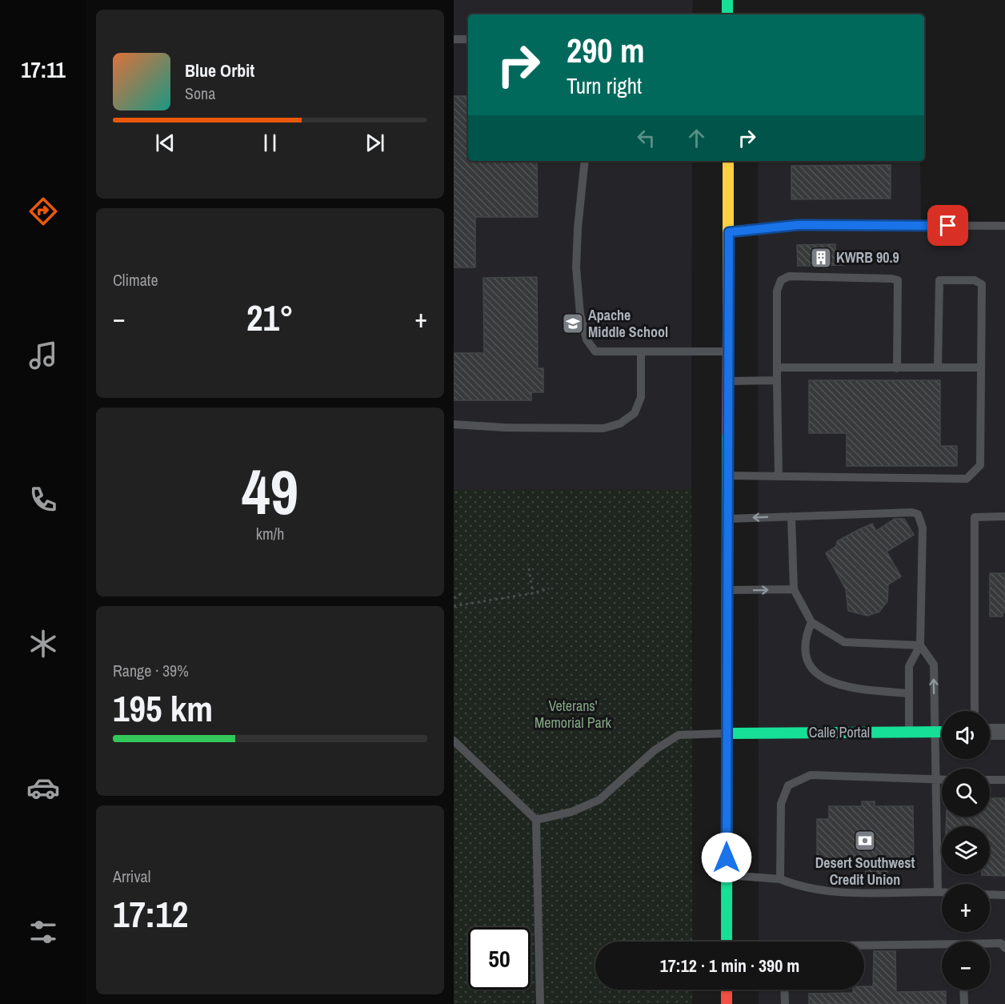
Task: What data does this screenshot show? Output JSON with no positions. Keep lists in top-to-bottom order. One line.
{"streets":{"main road":["Calle Portal"]},"parks":["Veterans' Memorial Park"],"places":{"building":["KWRB 90.9"],"school or university":["Apache Middle School"],"bank":["Desert Southwest Credit Union"]},"page":{"tabs":"17:11","turn":["290 m","Turn right"],"song":["Blue Orbit","Sona"],"tile":["Climate",["49","km/h"],["Range · 39%","195 km"],["Arrival","17:12"]],"heat":["−","21°","+"],"map_buttons":["+","−"],"limit":"50","trip":"17:12 · 1 min · 390 m"}}
